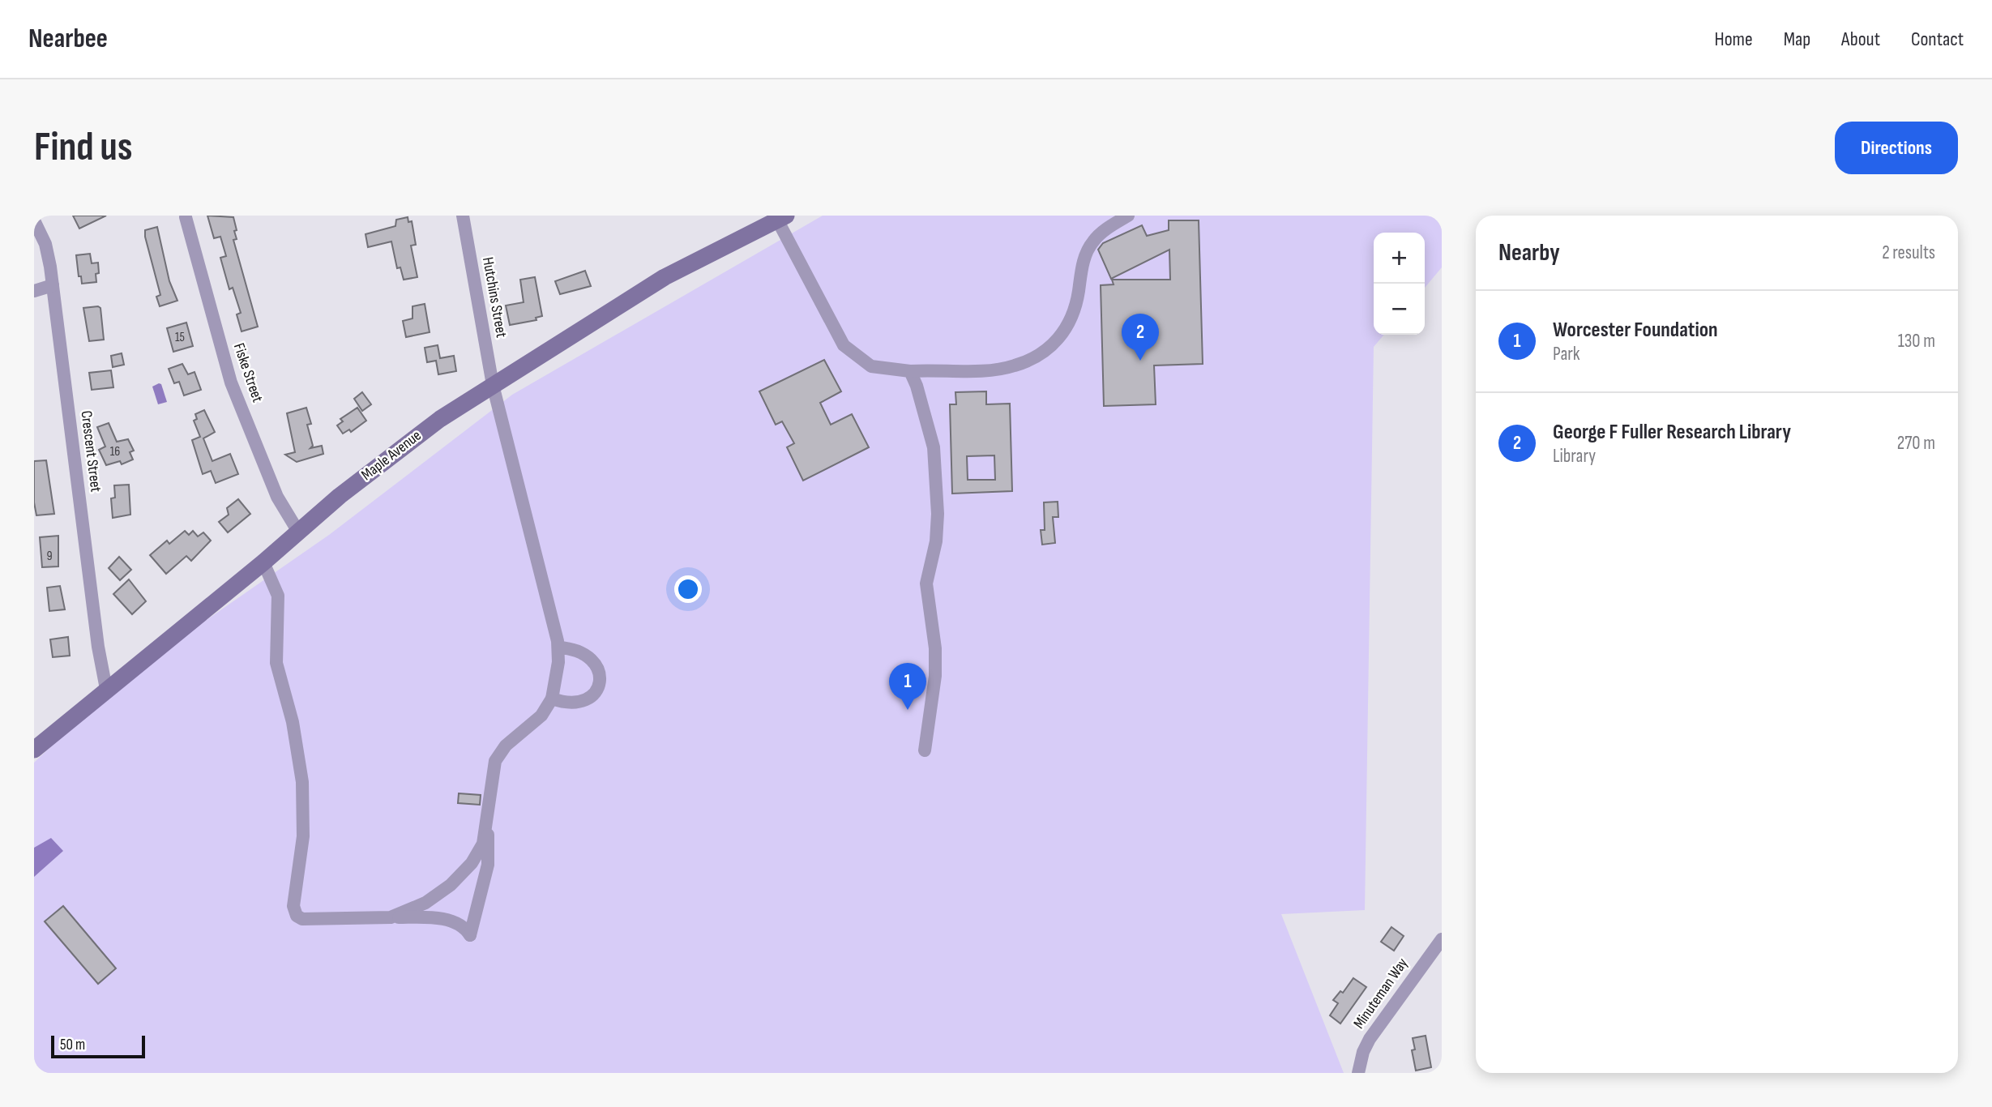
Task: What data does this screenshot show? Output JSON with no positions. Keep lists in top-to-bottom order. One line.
{"streets":{"main road":["Maple Avenue"],"street":["Hutchins Street","Fiske Street","Crescent Street","Minuteman Way"]},"crossings":[["Hutchins Street","Maple Avenue"],["Fiske Street","Maple Avenue"],["Crescent Street","Maple Avenue"]],"house_numbers":["15","16","9"],"scale_bar":"50 m","page":{"header":"Nearbee","nav":["Home","Map","About","Contact"],"buttons":"Directions","title":"Find us","heading":["Nearby","2 results"],"map_buttons":["+","−"],"list":[{"mark":"1","name":"Worcester Foundation","note":"Park","value":"130 m"},{"mark":"2","name":"George F Fuller Research Library","note":"Library","value":"270 m"}],"pins":["2","1"],"scale":"50 m"}}
